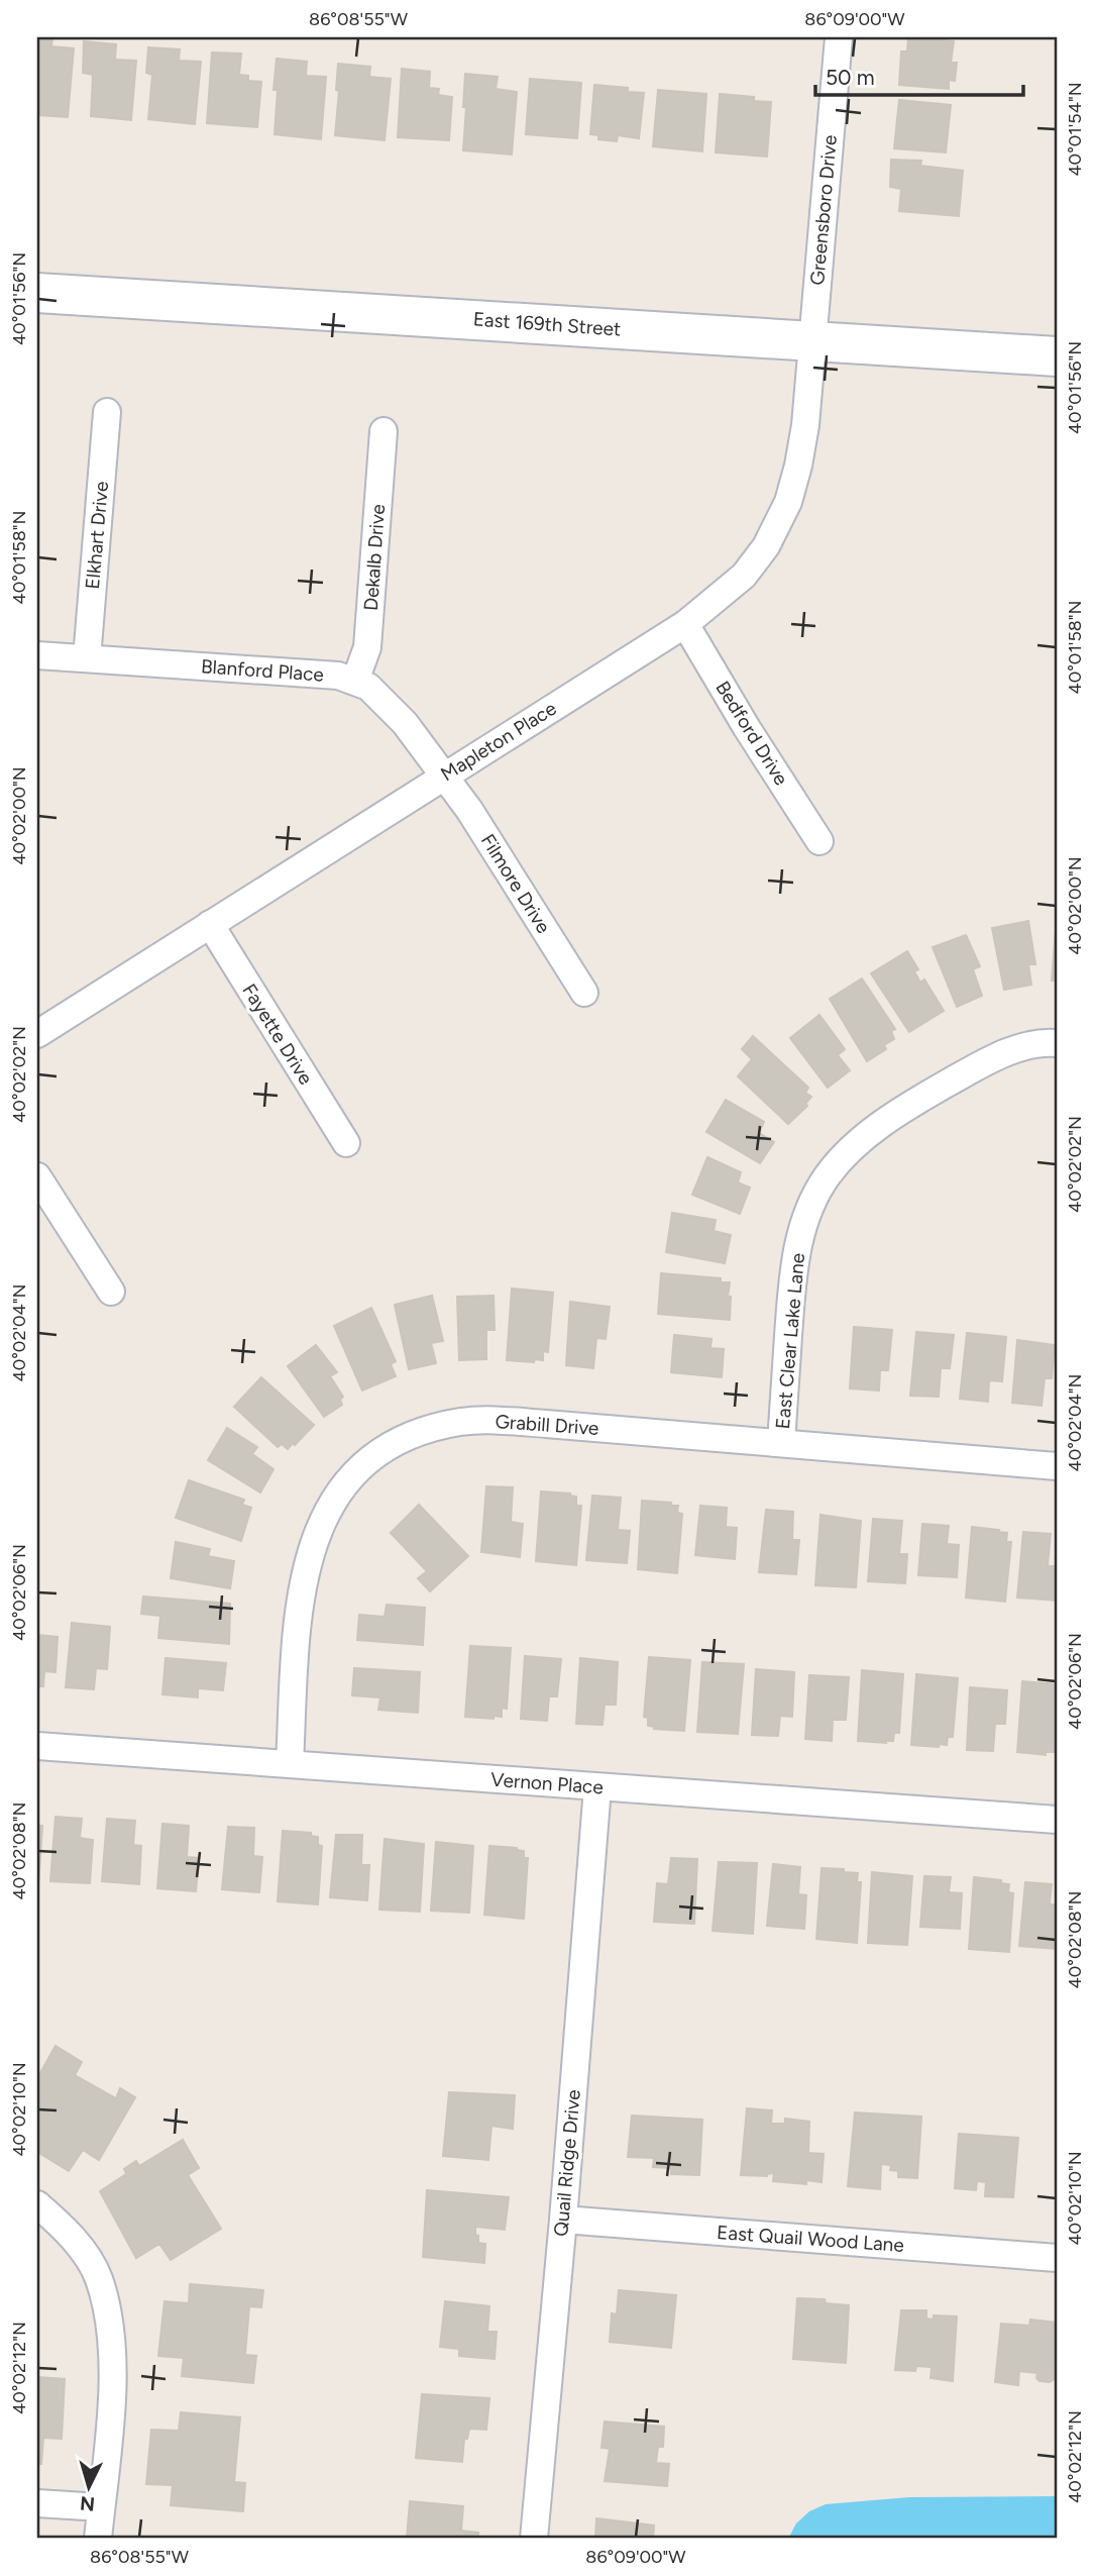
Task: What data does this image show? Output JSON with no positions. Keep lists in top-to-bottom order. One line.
{"streets":{"street":["Greensboro Drive","East 169th Street","Elkhart Drive","Dekalb Drive","Blanford Place","Bedford Drive","Mapleton Place","Filmore Drive","Fayette Drive","East Clear Lake Lane","Grabill Drive","Vernon Place","Quail Ridge Drive","East Quail Wood Lane"]},"crossings":[["Greensboro Drive","East 169th Street"],["Greensboro Drive","Mapleton Place"],["East 169th Street","Mapleton Place"],["Elkhart Drive","Blanford Place"],["Dekalb Drive","Blanford Place"],["Blanford Place","Mapleton Place"],["Blanford Place","Filmore Drive"],["Bedford Drive","Mapleton Place"],["Mapleton Place","Filmore Drive"],["Mapleton Place","Fayette Drive"],["East Clear Lake Lane","Grabill Drive"],["Grabill Drive","Vernon Place"],["Vernon Place","Quail Ridge Drive"],["Quail Ridge Drive","East Quail Wood Lane"]],"scale_bar":"50 m","north":"bottom","coordinates":["86°08'55\"W","86°09'00\"W","40°01'54\"N","40°01'56\"N","40°01'58\"N","40°02'00\"N","40°02'02\"N","40°02'04\"N","40°02'06\"N","40°02'08\"N","40°02'10\"N","40°02'12\"N"]}
